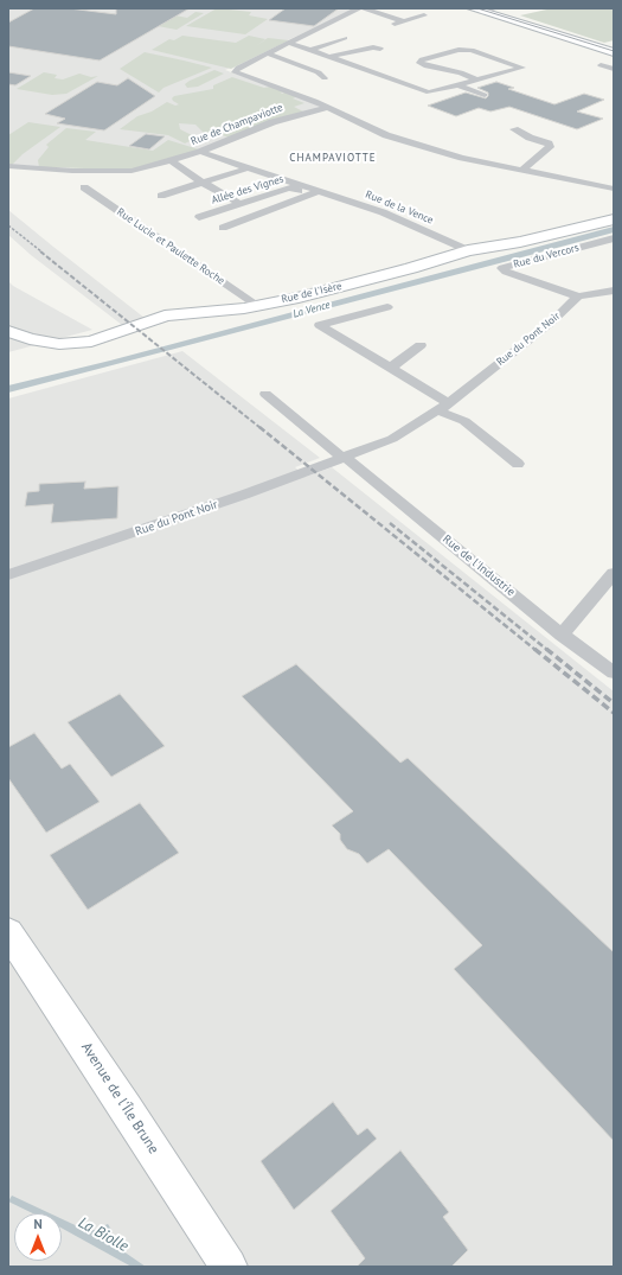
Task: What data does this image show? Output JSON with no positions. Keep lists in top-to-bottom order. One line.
{"streets":{"street":["Rue de Champaviotte","Allée des Vignes","Rue de la Vence","Rue Lucie et Paulette Roche","Rue du Vercors","Rue de l'Isère","Rue du Pont Noir","Rue de l'Industrie","Avenue de l'Île Brune"]},"crossings":[["Rue de Champaviotte","Rue de la Vence"],["Rue de Champaviotte","Rue Lucie et Paulette Roche"],["Rue de la Vence","Rue de l'Isère"],["Rue Lucie et Paulette Roche","Rue de l'Isère"],["Rue du Vercors","Rue du Pont Noir"],["Rue du Pont Noir","Rue de l'Industrie"]],"districts":["CHAMPAVIOTTE"],"water":["La Vence","La Biolle"],"north":"top"}
